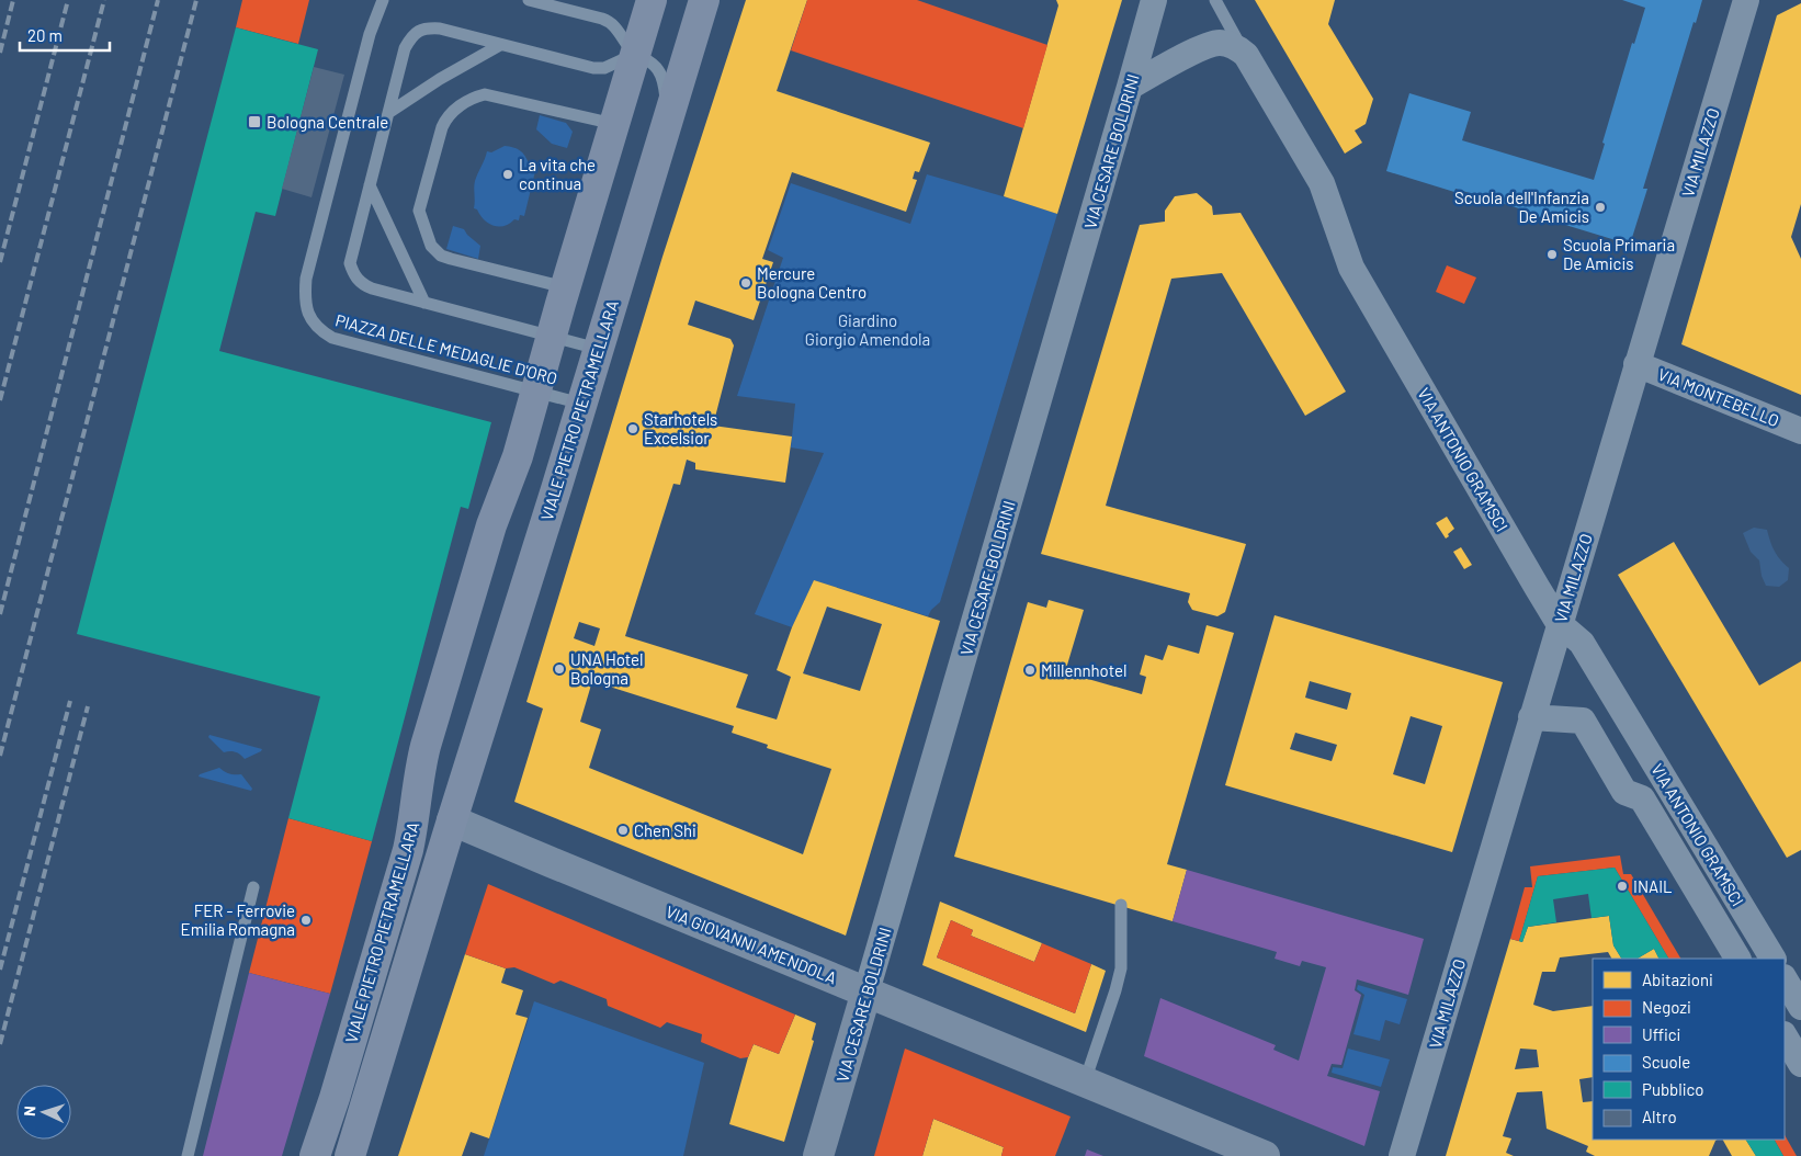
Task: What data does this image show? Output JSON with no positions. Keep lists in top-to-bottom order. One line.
{"streets":{"main road":["VIALE PIETRO PIETRAMELLARA"],"street":["VIA CESARE BOLDRINI","VIA MILAZZO","VIA MONTEBELLO","VIA ANTONIO GRAMSCI","VIA GIOVANNI AMENDOLA"],"lane":["PIAZZA DELLE MEDAGLIE D'ORO"]},"crossings":[["VIA CESARE BOLDRINI","VIA GIOVANNI AMENDOLA"],["VIA MILAZZO","VIA MONTEBELLO"],["VIA MILAZZO","VIA ANTONIO GRAMSCI"],["PIAZZA DELLE MEDAGLIE D'ORO","VIALE PIETRO PIETRAMELLARA"],["VIALE PIETRO PIETRAMELLARA","VIA GIOVANNI AMENDOLA"]],"parks":["Giardino Giorgio Amendola"],"places":{"transit":["Bologna Centrale"],"other":["La vita che continua","Scuola dell'Infanzia De Amicis","Scuola Primaria De Amicis","Mercure Bologna Centro","Starhotels Excelsior","UNA Hotel Bologna","Millennhotel","Chen Shi","INAIL","FER - Ferrovie Emilia Romagna"]},"legend":["Abitazioni","Negozi","Uffici","Scuole","Pubblico","Altro"],"scale_bar":"20 m","north":"left"}
